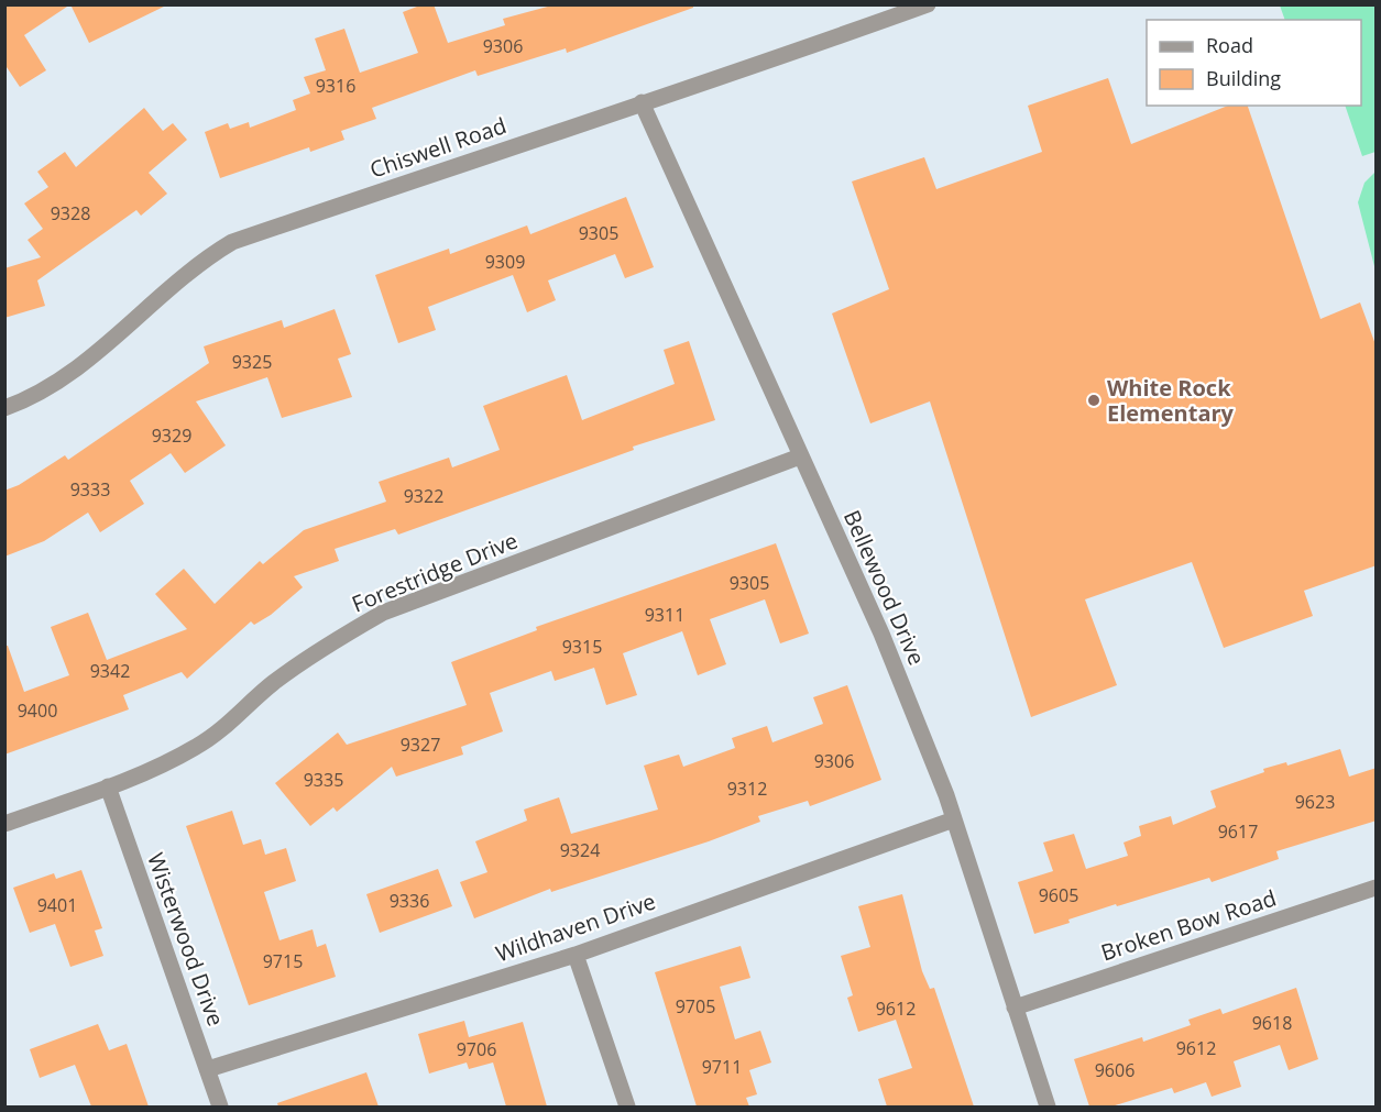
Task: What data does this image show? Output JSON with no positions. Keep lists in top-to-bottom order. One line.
{"streets":{"street":["Chiswell Road","Forestridge Drive","Bellewood Drive","Broken Bow Road","Wildhaven Drive","Wisterwood Drive"]},"crossings":[["Chiswell Road","Bellewood Drive"],["Forestridge Drive","Bellewood Drive"],["Forestridge Drive","Wisterwood Drive"],["Bellewood Drive","Broken Bow Road"],["Bellewood Drive","Wildhaven Drive"],["Wildhaven Drive","Wisterwood Drive"]],"places":["White Rock Elementary"],"house_numbers":["9306","9316","9328","9305","9309","9325","9329","9333","9322","9305","9311","9315","9342","9400","9327","9306","9335","9312","9623","9617","9324","9605","9336","9401","9715","9705","9612","9618","9612","9706","9711","9606"],"legend":["Road","Building"]}
